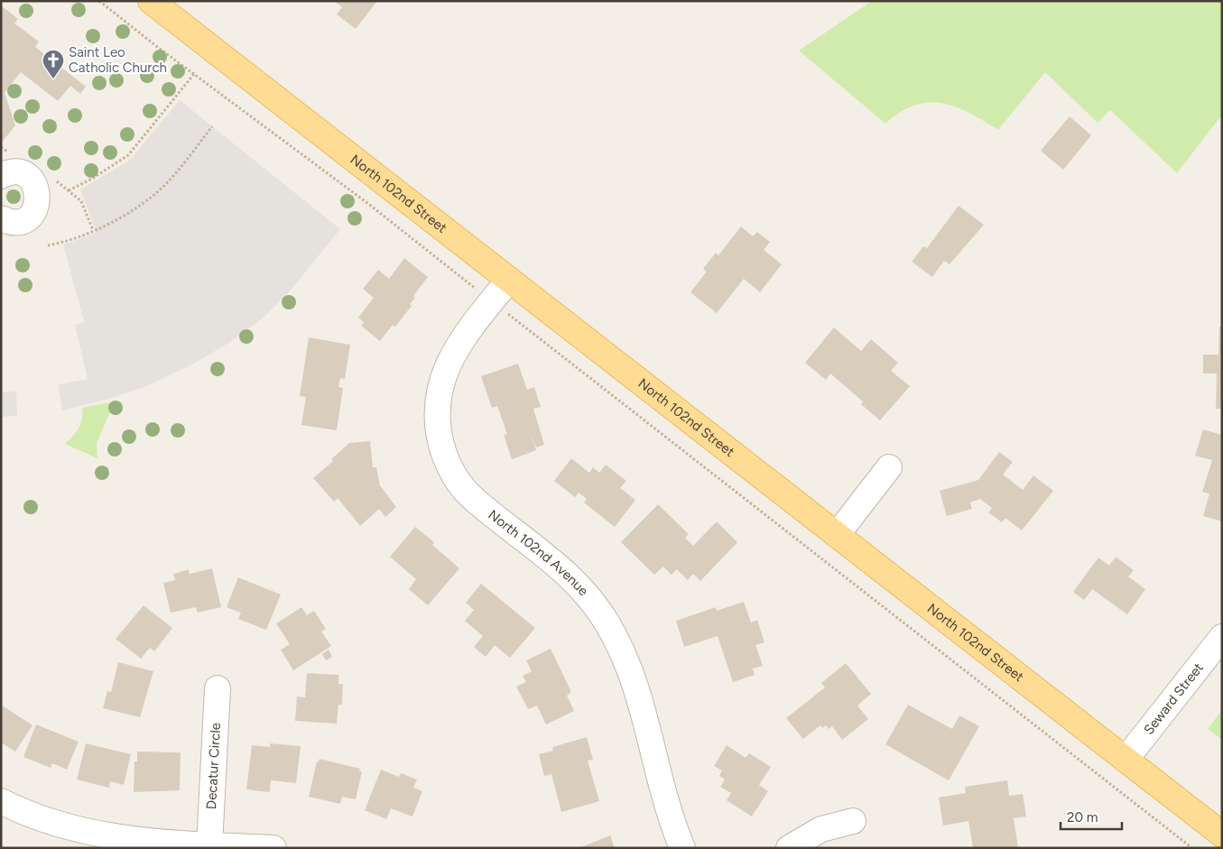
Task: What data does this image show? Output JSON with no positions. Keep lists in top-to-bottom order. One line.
{"streets":{"main road":["North 102nd Street"],"street":["North 102nd Avenue","Seward Street","Decatur Circle"]},"crossings":[["North 102nd Street","North 102nd Avenue"],["North 102nd Street","Seward Street"]],"places":{"church":["Saint Leo Catholic Church"]},"scale_bar":"20 m"}
